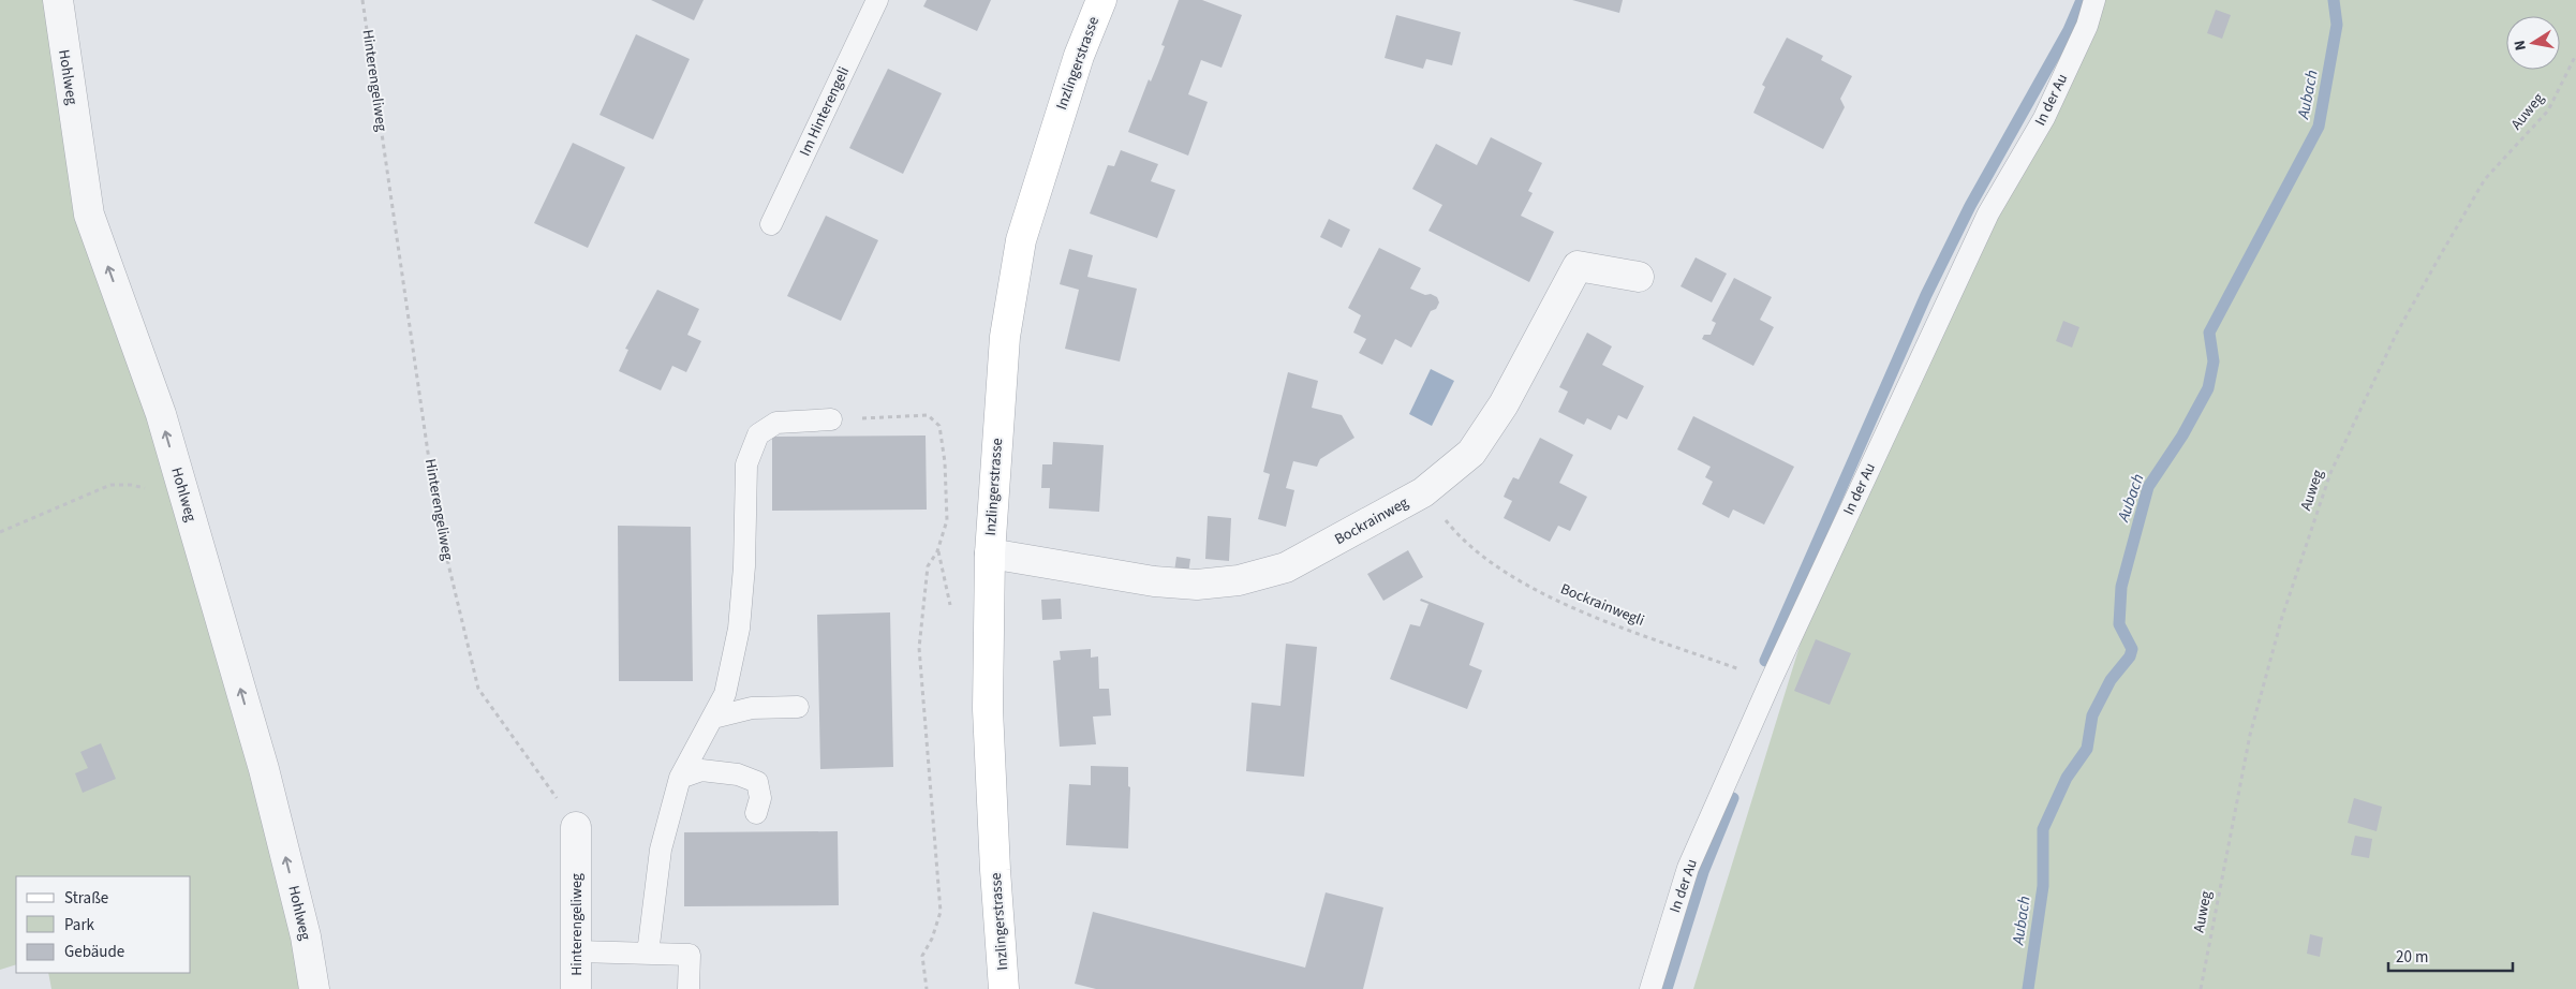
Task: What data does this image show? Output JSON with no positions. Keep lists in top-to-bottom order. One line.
{"streets":{"street":["Inzlingerstrasse","Hohlweg","Hinterengeliweg","Bockrainweg"],"lane":["In der Au","Im Hinterengeli"],"path":["Auweg","Bockrainwegli"]},"crossings":[["Inzlingerstrasse","Bockrainweg"],["In der Au","Bockrainwegli"],["Bockrainweg","Bockrainwegli"]],"one_way":["Hohlweg"],"water":["Aubach"],"legend":["Straße","Park","Gebäude"],"scale_bar":"20 m","north":"left"}
